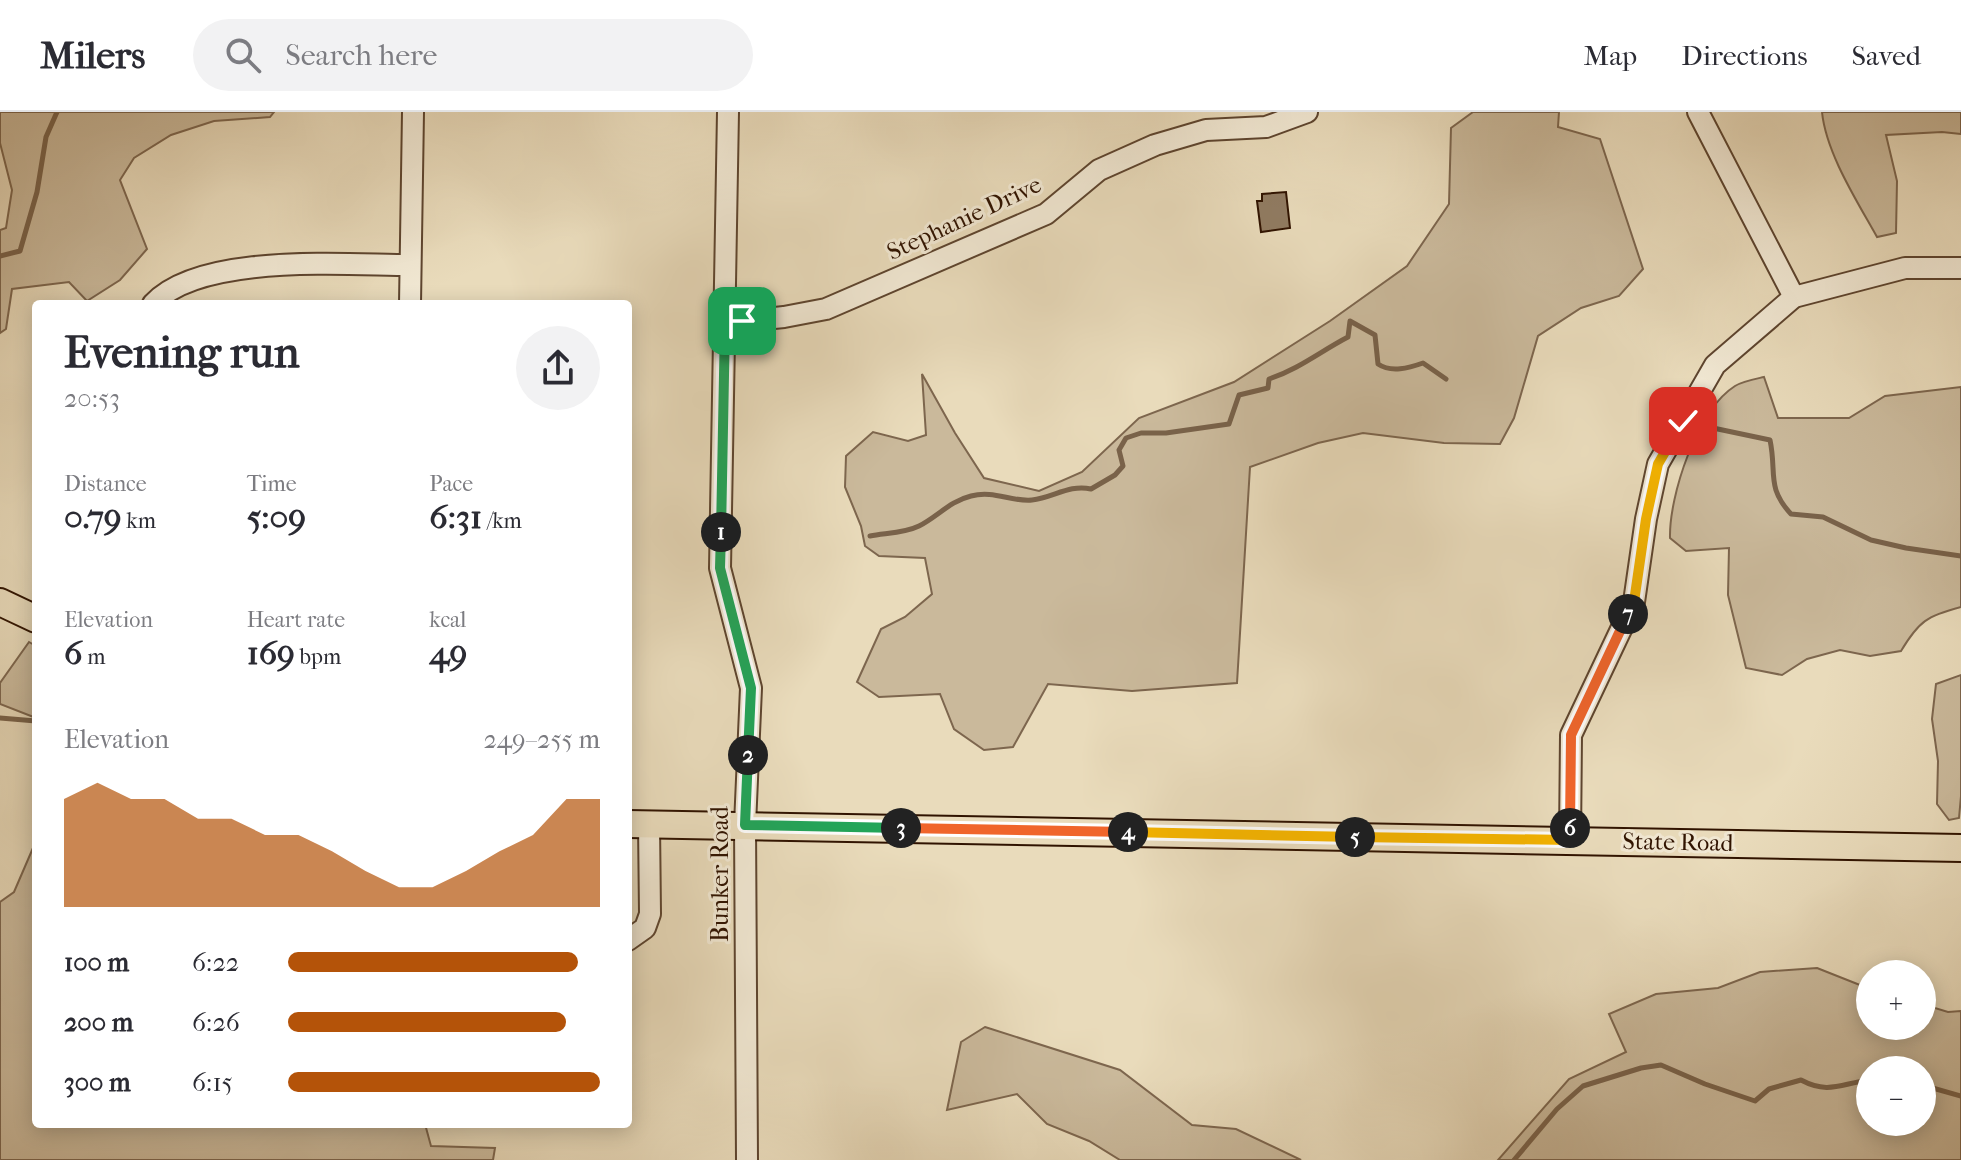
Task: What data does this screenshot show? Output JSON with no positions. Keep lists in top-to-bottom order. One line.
{"streets":{"main road":["State Road"],"street":["Stephanie Drive","Bunker Road"]},"crossings":[["Stephanie Drive","Bunker Road"],["State Road","Bunker Road"]],"page":{"header":"Milers","search":"Search here","nav":["Map","Directions","Saved"],"heading":["Evening run","20:53"],"stats":[["Distance","0.79 km"],["Time","5:09"],["Pace","6:31 /km"],["Elevation","6 m"],["Heart rate","169 bpm"],["kcal","49"]],"pins":["1","7","2","3","6","4","5"],"chart":["Elevation","249–255 m"],"list":[{"name":"100 m","note":"6:22"},{"name":"200 m","note":"6:26"},{"name":"300 m","note":"6:15"}],"map_buttons":["+","−"]}}
